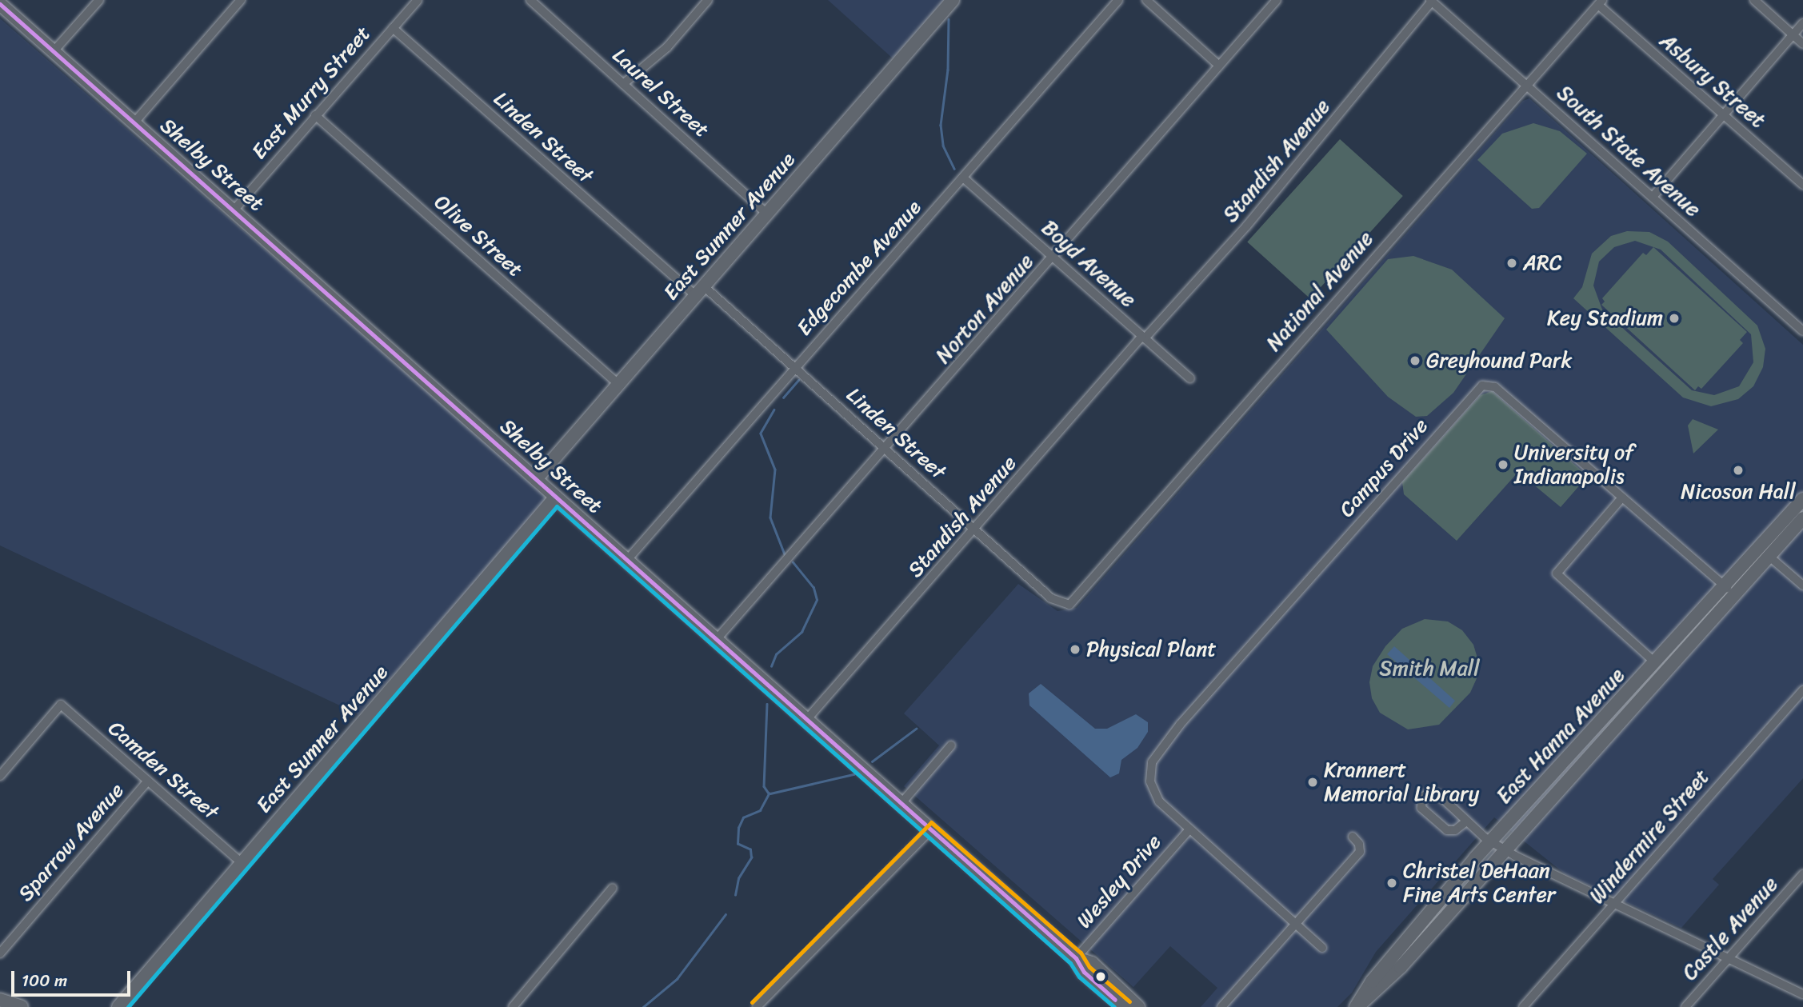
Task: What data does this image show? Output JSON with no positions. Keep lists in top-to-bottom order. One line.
{"streets":{"main road":["Shelby Street","East Sumner Avenue","East Hanna Avenue"],"street":["Asbury Street","East Murry Street","Laurel Street","Linden Street","South State Avenue","Standish Avenue","Olive Street","Boyd Avenue","Edgecombe Avenue","National Avenue","Norton Avenue","Campus Drive","Camden Street","Windermire Street","Sparrow Avenue","Wesley Drive","Castle Avenue"]},"crossings":[["Asbury Street","National Avenue"],["East Murry Street","Linden Street"],["East Murry Street","Shelby Street"],["East Murry Street","Olive Street"],["Laurel Street","East Sumner Avenue"],["Linden Street","Standish Avenue"],["Linden Street","East Sumner Avenue"],["Linden Street","Edgecombe Avenue"],["Linden Street","National Avenue"],["Linden Street","Norton Avenue"],["South State Avenue","Standish Avenue"],["South State Avenue","National Avenue"],["Standish Avenue","Shelby Street"],["Standish Avenue","Boyd Avenue"],["Shelby Street","East Sumner Avenue"],["Shelby Street","Edgecombe Avenue"],["Shelby Street","Norton Avenue"],["Shelby Street","Wesley Drive"],["East Sumner Avenue","Olive Street"],["East Sumner Avenue","Camden Street"],["Boyd Avenue","Edgecombe Avenue"],["Boyd Avenue","Norton Avenue"],["Campus Drive","East Hanna Avenue"],["Campus Drive","Wesley Drive"],["Camden Street","Sparrow Avenue"]],"parks":["Smith Mall"],"places":["ARC","Key Stadium","Greyhound Park","University of Indianapolis","Nicoson Hall","Physical Plant","Krannert Memorial Library","Christel DeHaan Fine Arts Center"],"scale_bar":"100 m"}
